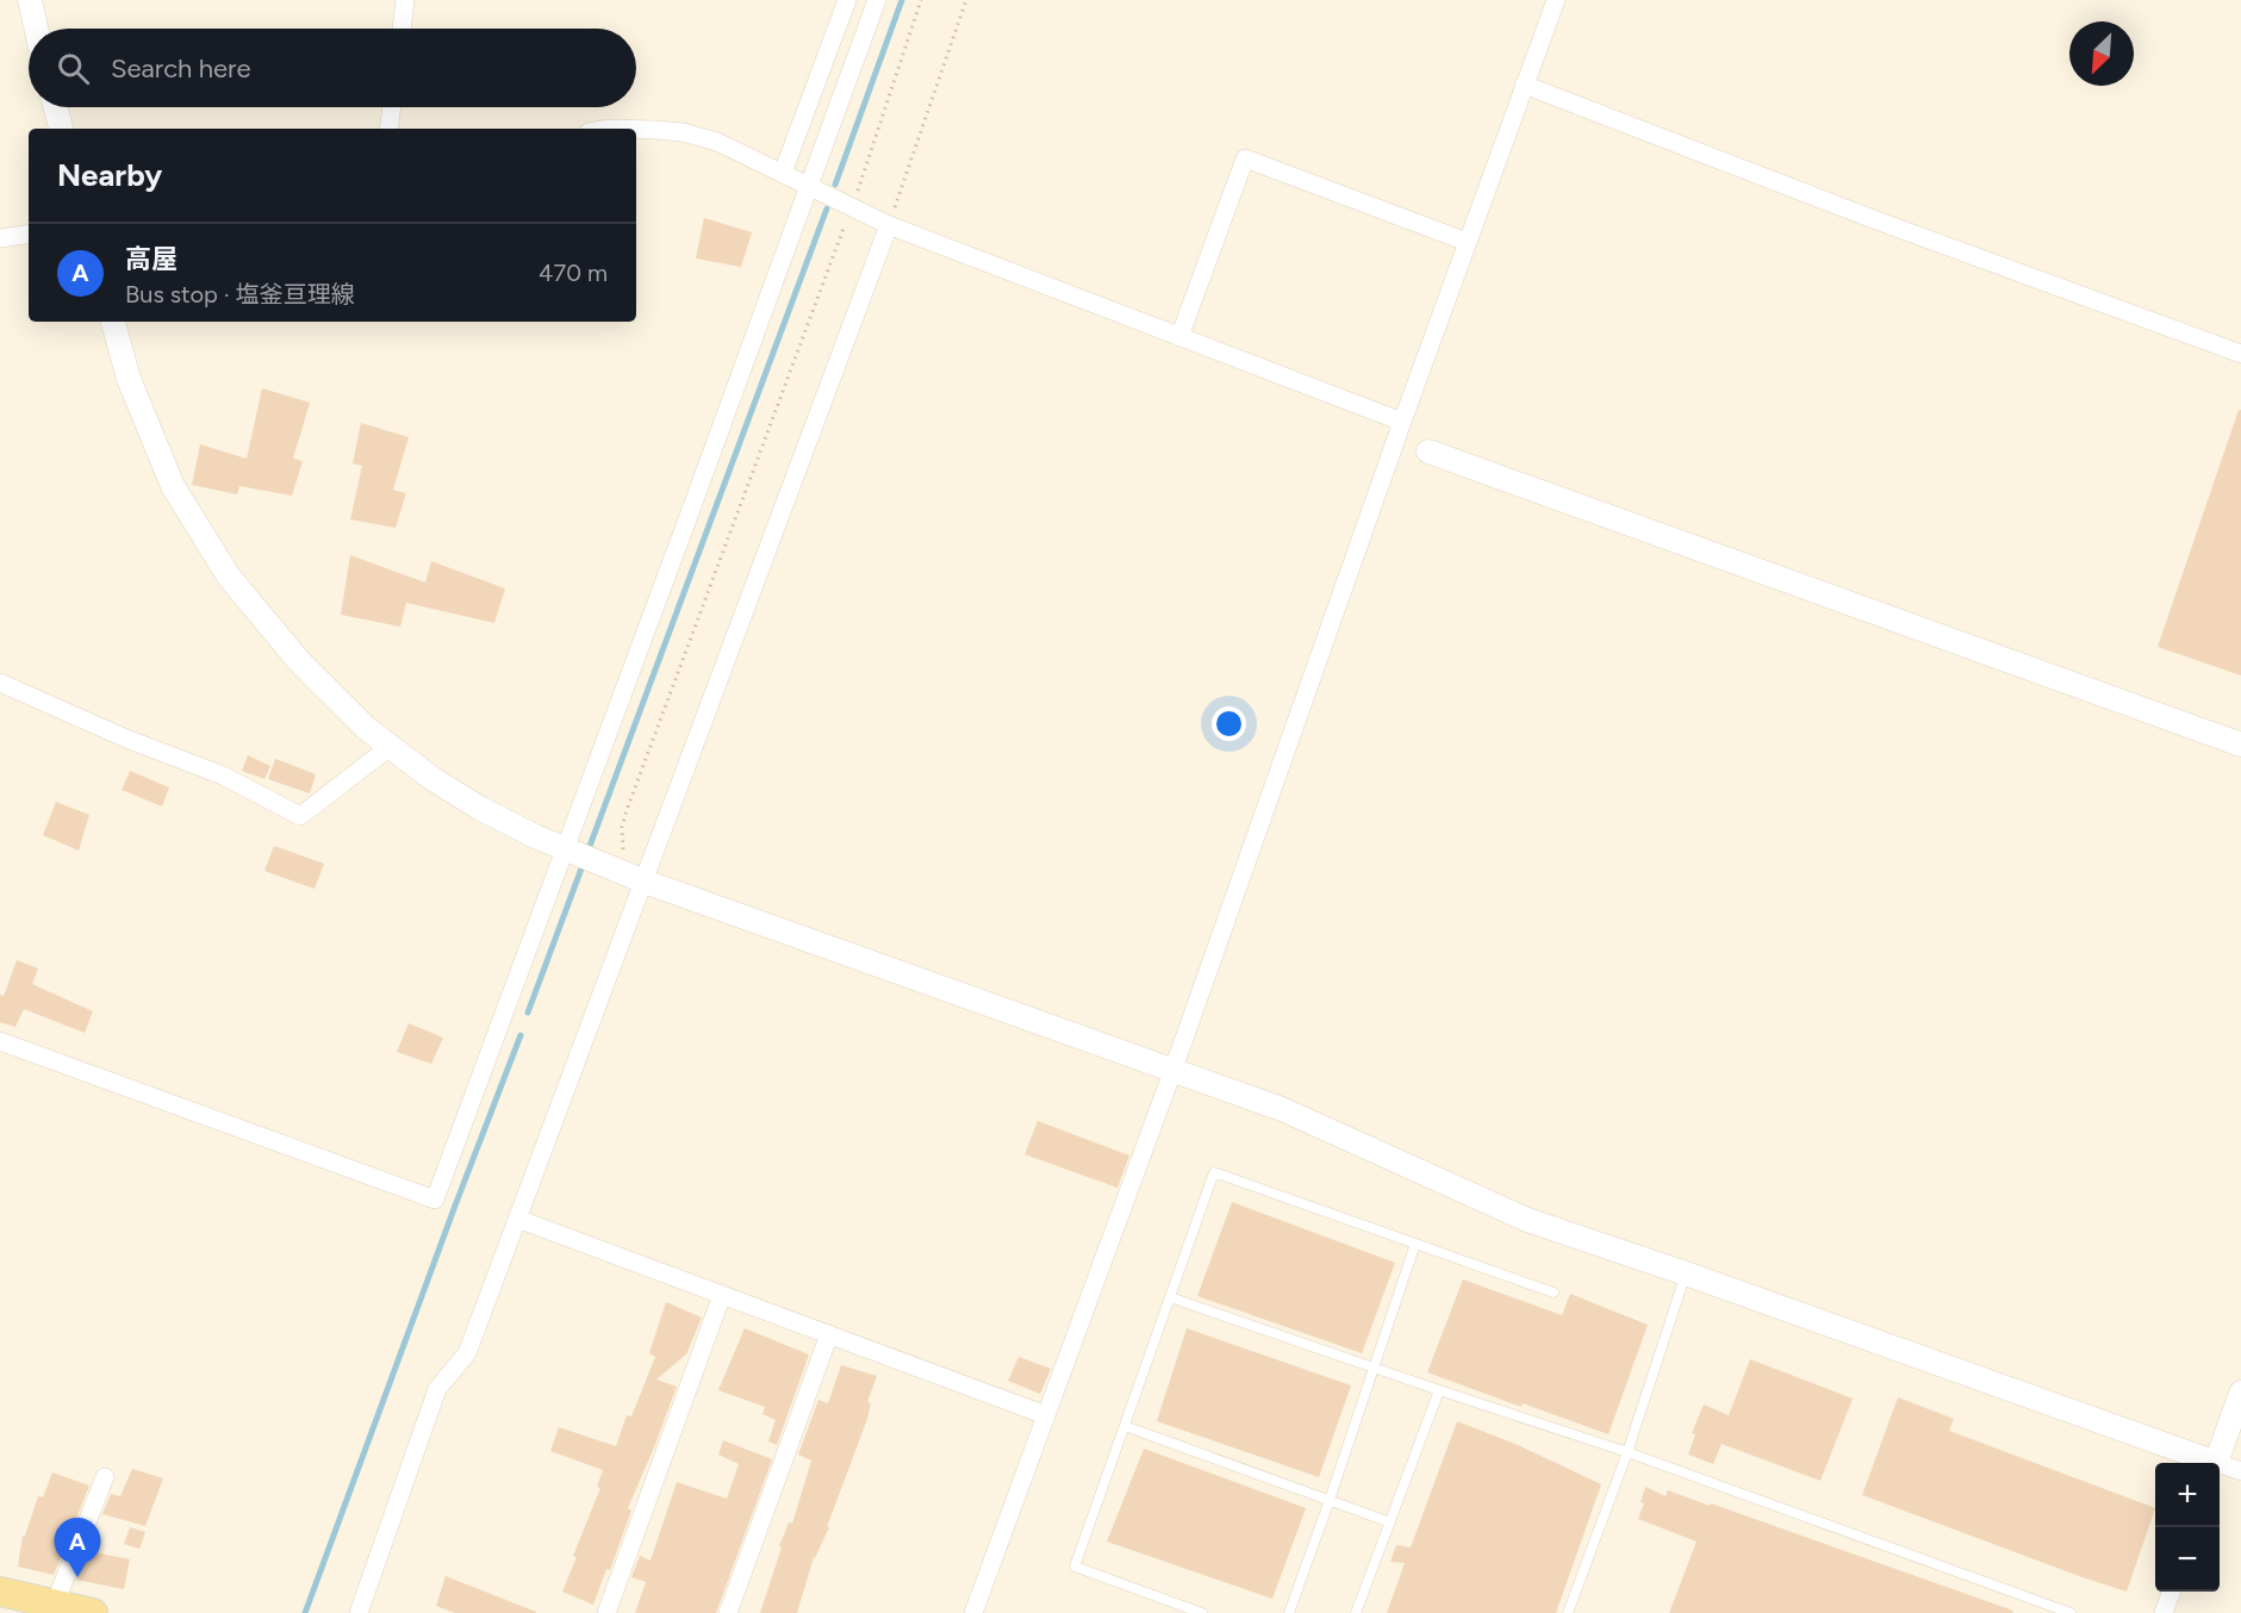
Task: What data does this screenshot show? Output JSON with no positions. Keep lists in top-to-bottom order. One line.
{"north":"bottom left","page":{"search":"Search here","heading":"Nearby","list":[{"mark":"A","name":"高屋","note":"Bus stop · 塩釜亘理線","value":"470 m"}],"map_buttons":["+","−"],"pins":"A"}}
